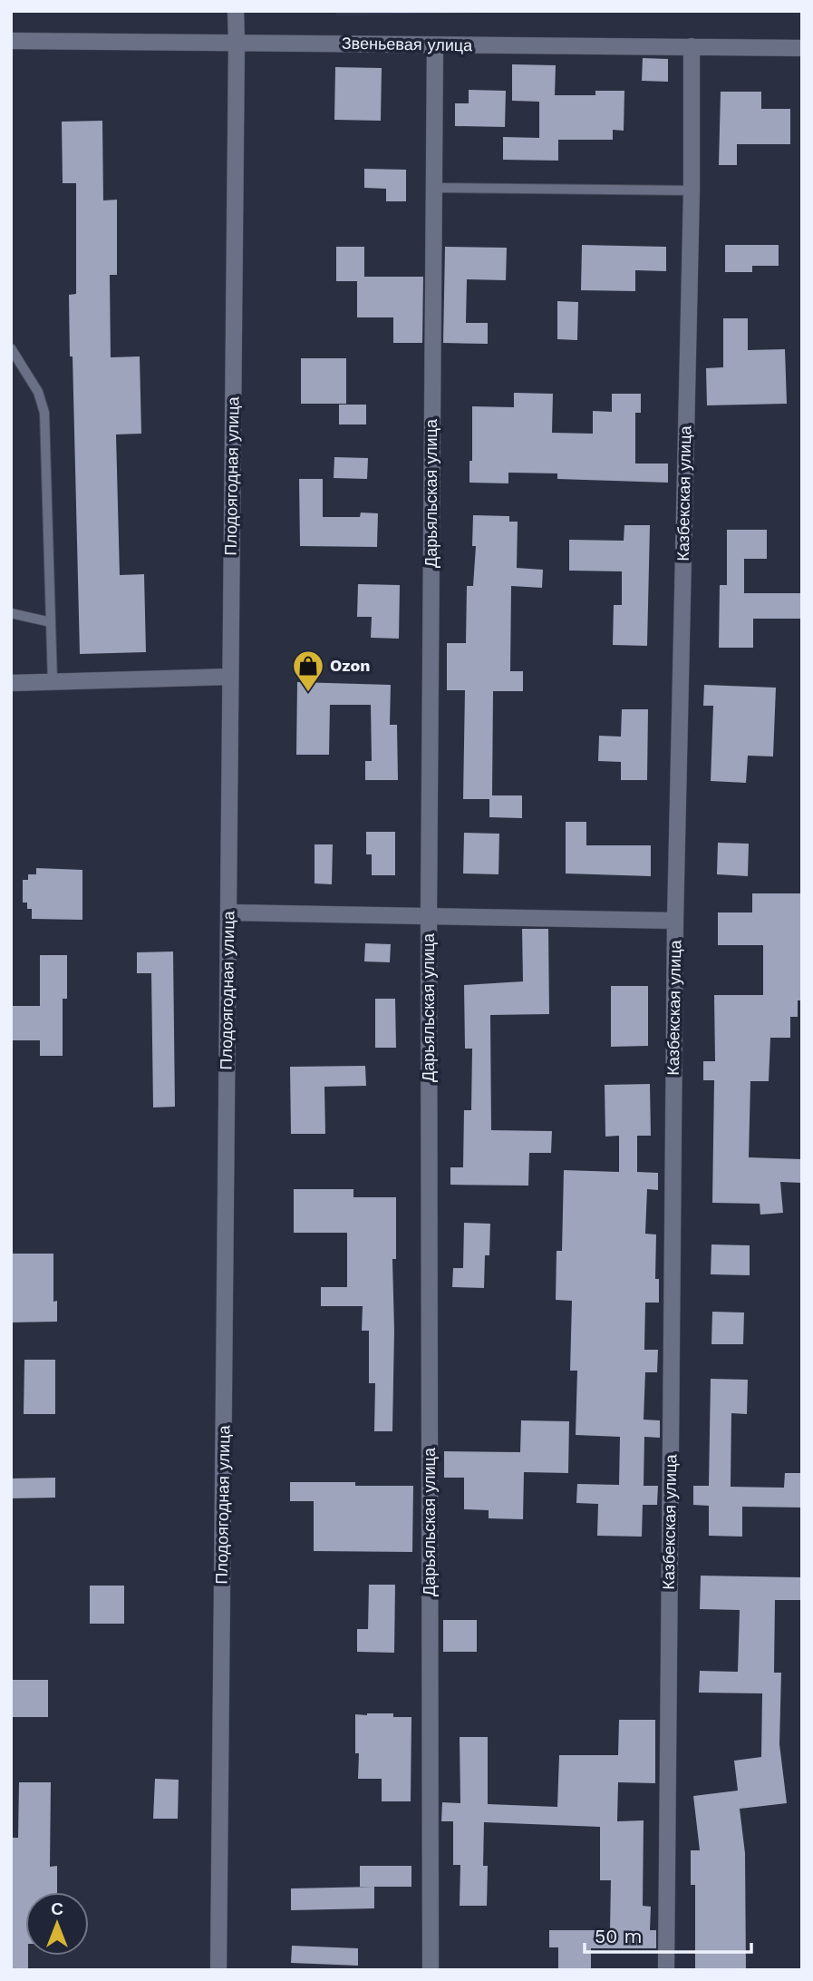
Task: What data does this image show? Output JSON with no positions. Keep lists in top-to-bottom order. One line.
{"streets":{"street":["Звеньевая улица","Плодоягодная улица","Дарьяльская улица","Казбекская улица"]},"crossings":[["Звеньевая улица","Плодоягодная улица"],["Звеньевая улица","Дарьяльская улица"],["Звеньевая улица","Казбекская улица"]],"places":{"shop":["Ozon"]},"scale_bar":"50 m","north":"top"}
